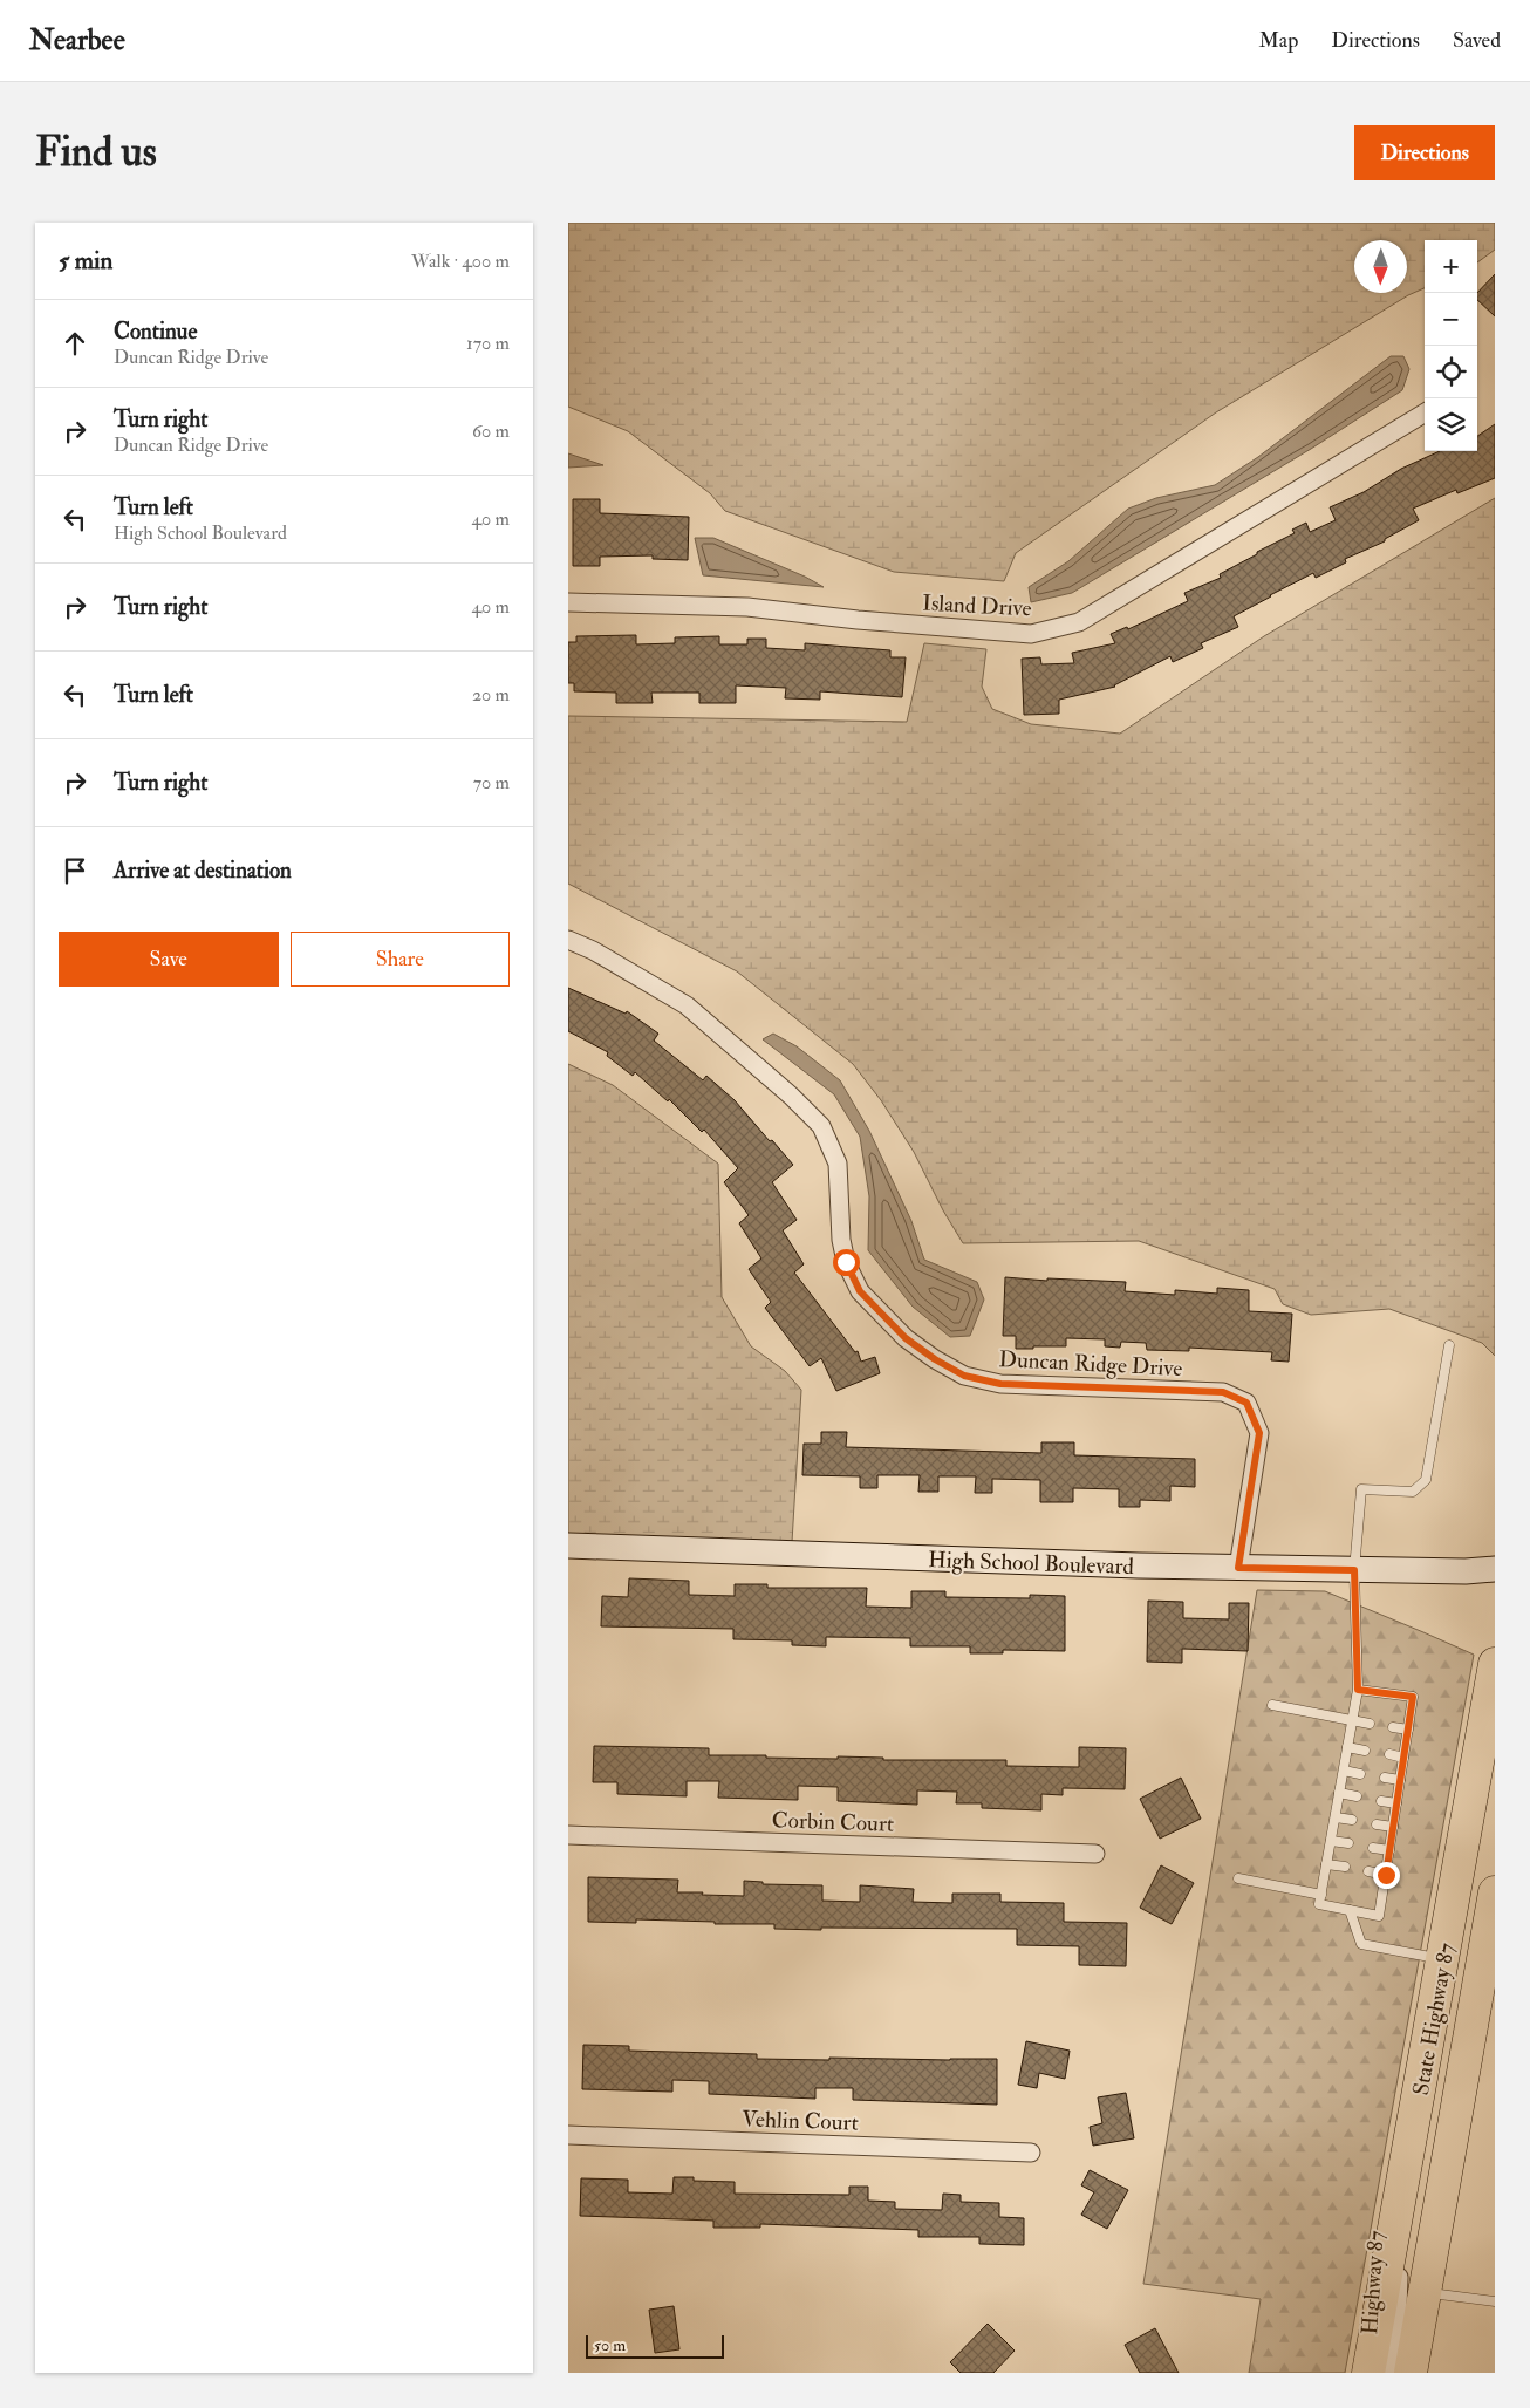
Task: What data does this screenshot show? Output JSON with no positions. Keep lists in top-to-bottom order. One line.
{"streets":{"highway":["State Highway 87"],"street":["Island Drive","Duncan Ridge Drive","High School Boulevard","Corbin Court","Vehlin Court","Highway 87"]},"crossings":[["Duncan Ridge Drive","High School Boulevard"],["State Highway 87","Highway 87"]],"scale_bar":"50 m","north":"bottom","page":{"header":"Nearbee","nav":["Map","Directions","Saved"],"buttons":["Directions",["Save","Share"]],"title":"Find us","heading":["5 min","Walk · 400 m"],"map_buttons":["+","−"],"list":[["Continue","Duncan Ridge Drive","170 m"],["Turn right","Duncan Ridge Drive","60 m"],["Turn left","High School Boulevard","40 m"],["Turn right","40 m"],["Turn left","20 m"],["Turn right","70 m"],"Arrive at destination"],"scale":"50 m"}}
